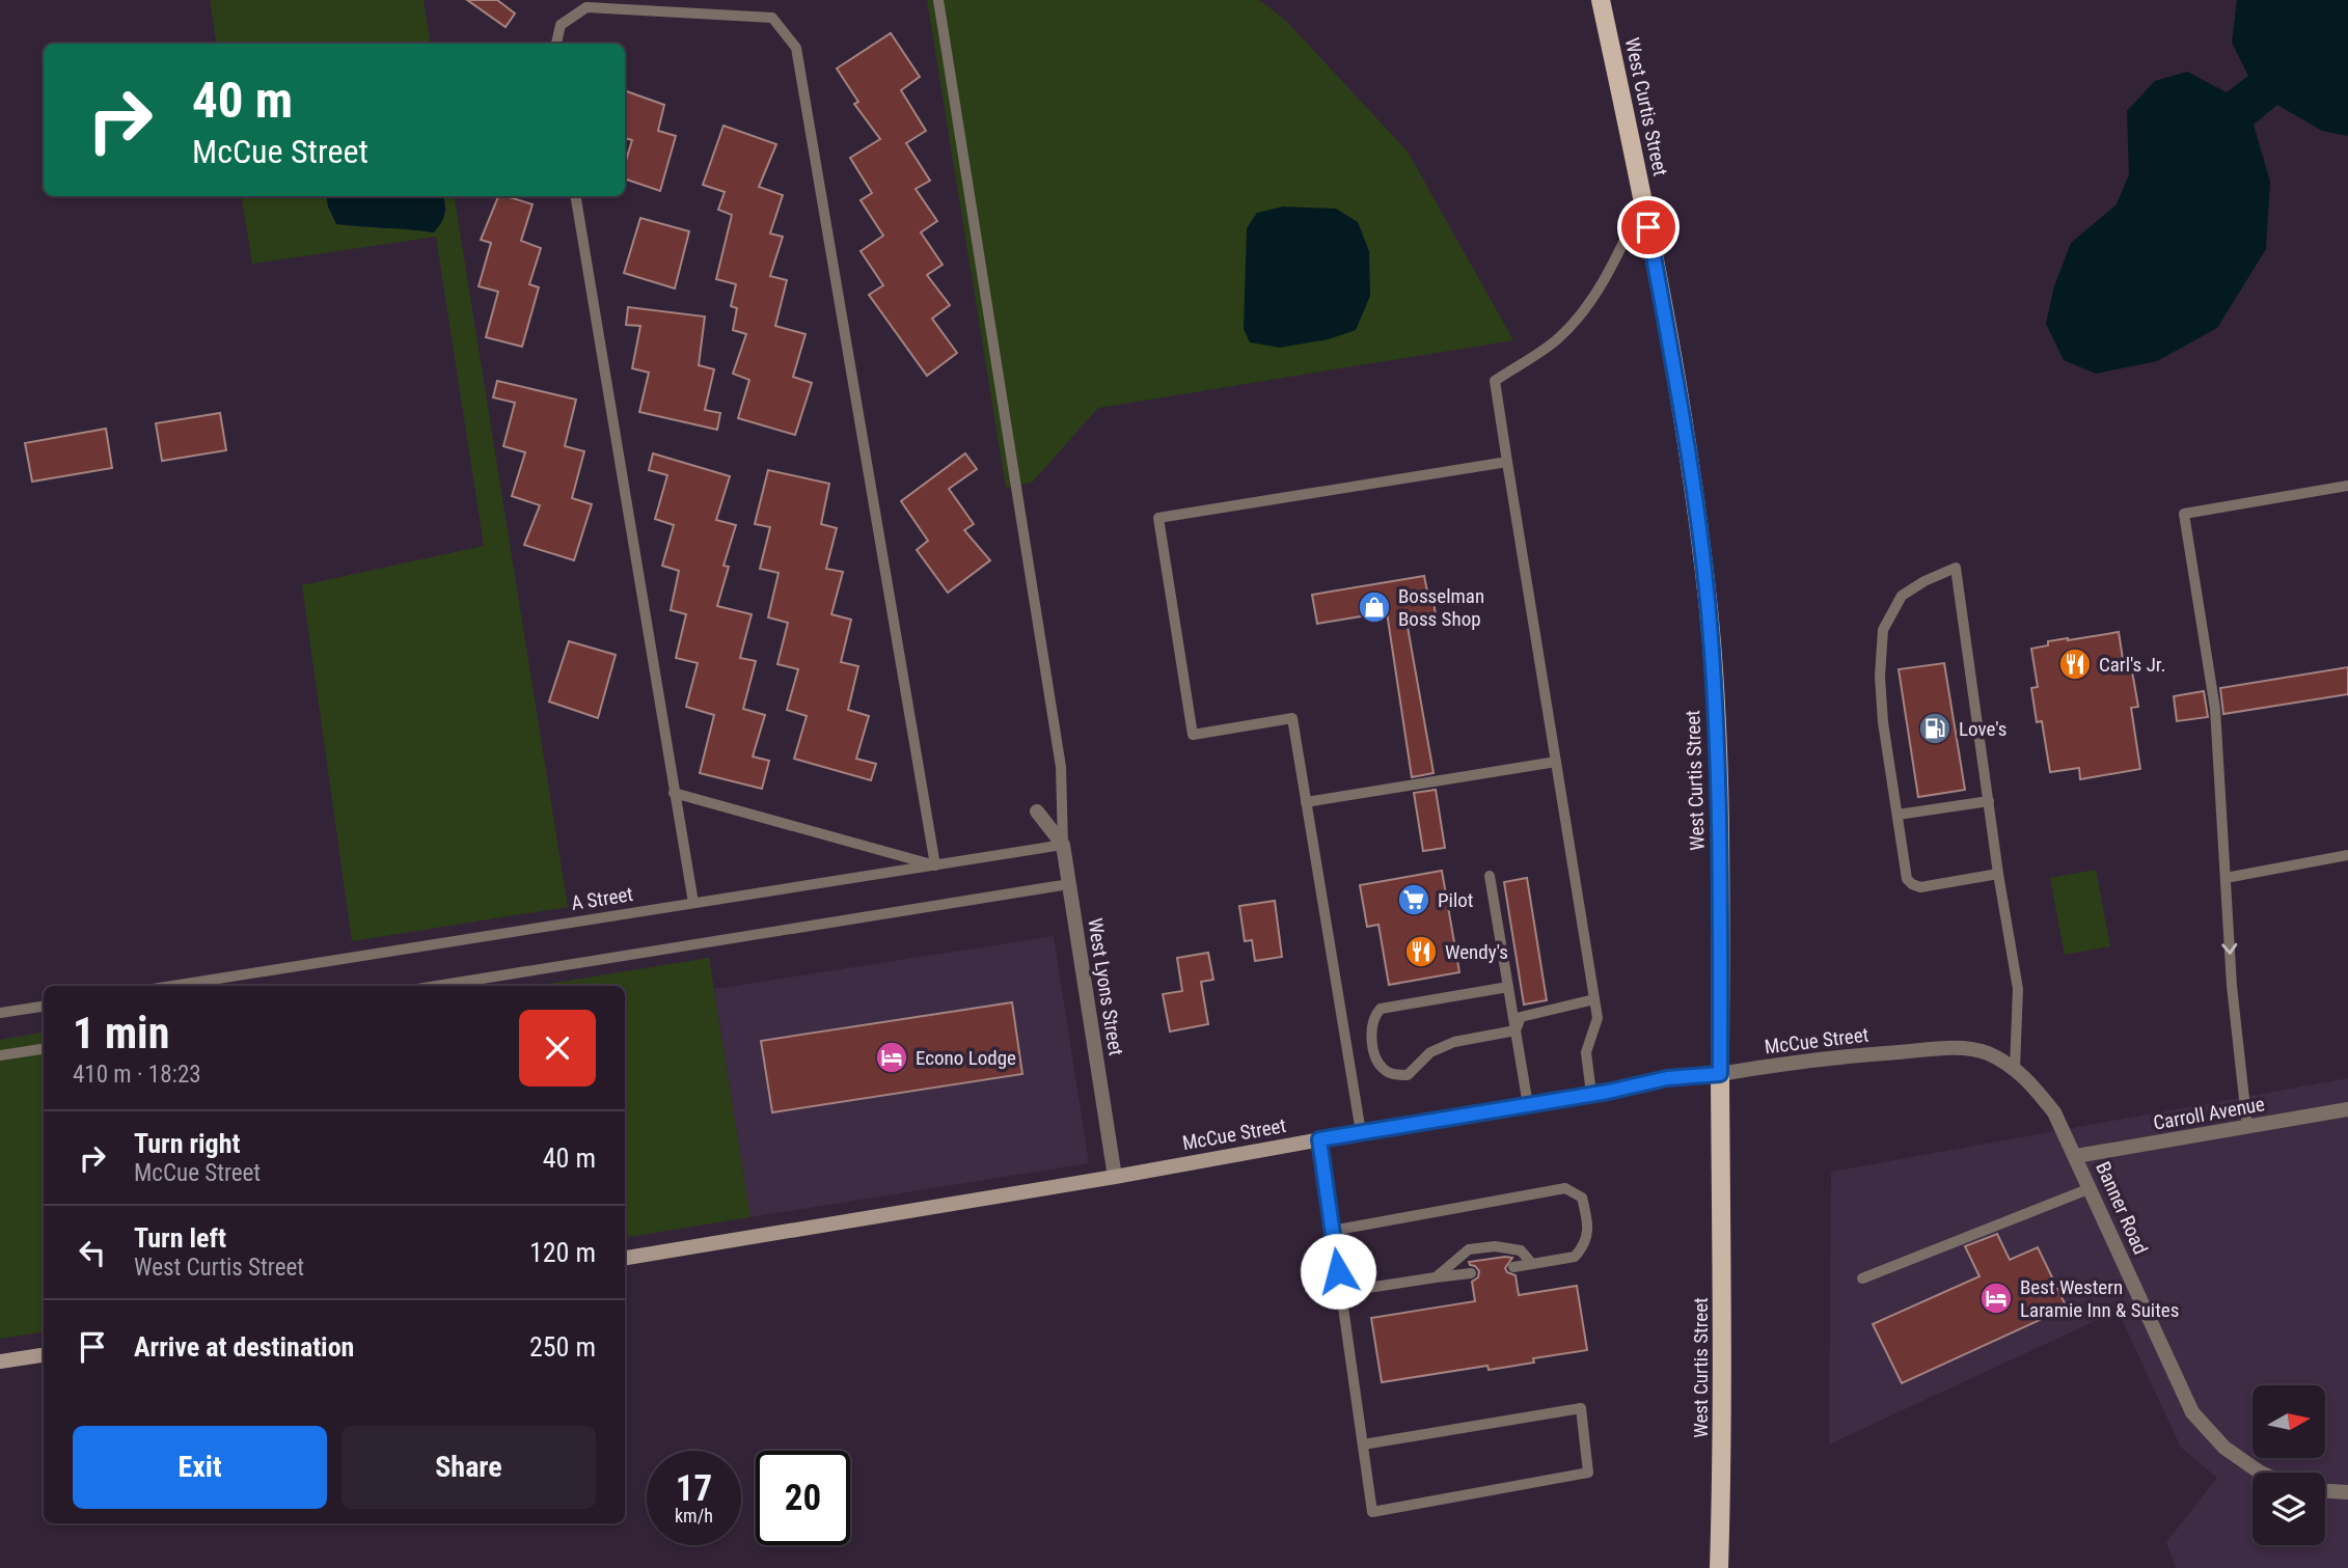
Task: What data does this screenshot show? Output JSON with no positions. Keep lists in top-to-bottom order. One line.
{"streets":{"main road":["West Curtis Street","McCue Street"],"street":["West Lyons Street","Carroll Avenue","Banner Road"],"lane":["A Street"]},"crossings":[["West Curtis Street","McCue Street"],["A Street","West Lyons Street"],["West Lyons Street","McCue Street"],["McCue Street","Banner Road"],["Carroll Avenue","Banner Road"]],"places":{"shop":["Bosselman Boss Shop"],"restaurant":["Carl's Jr.","Wendy's"],"fuel station":["Love's"],"supermarket":["Pilot"],"hotel":["Econo Lodge","Best Western Laramie Inn & Suites"]},"north":"right","page":{"turn":["40 m","McCue Street"],"heading":["1 min","410 m · 18:23"],"list":[{"name":"Turn right","note":"McCue Street","value":"40 m"},{"name":"Turn left","note":"West Curtis Street","value":"120 m"},{"name":"Arrive at destination","value":"250 m"}],"buttons":["Exit","Share"],"speed":"17 km/h","limit":"20"}}
